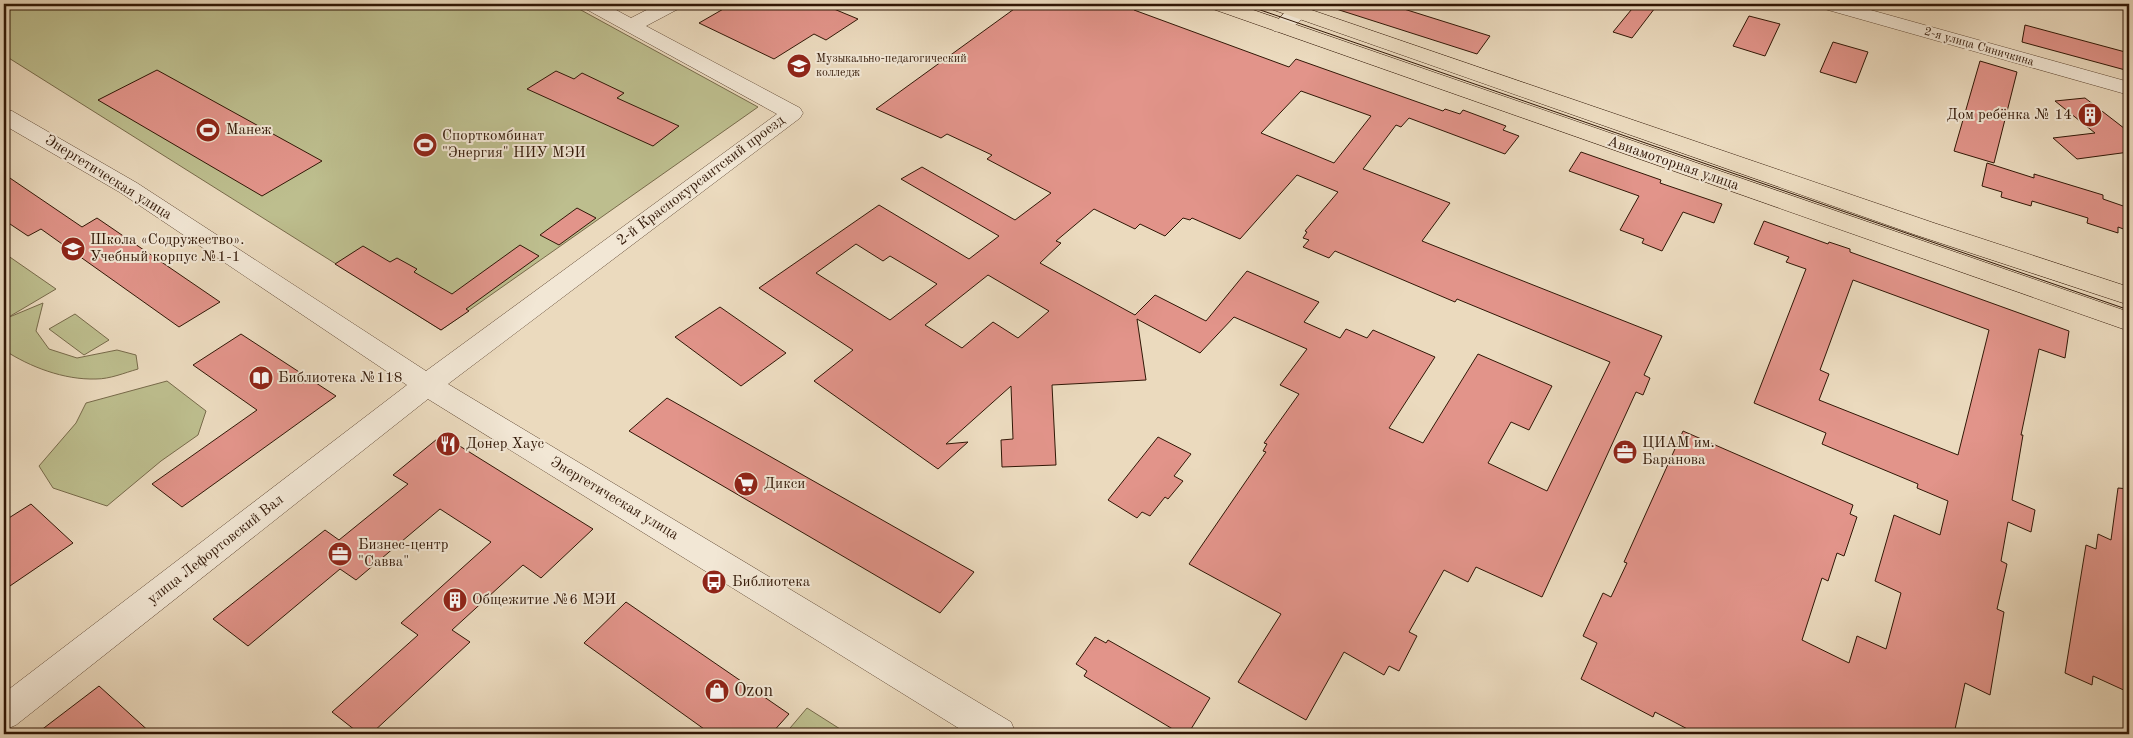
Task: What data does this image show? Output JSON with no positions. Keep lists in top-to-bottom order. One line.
{"streets":{"main road":["Авиамоторная улица"],"street":["2-я улица Синичкина","Энергетическая улица","2-й Краснокурсантский проезд","улица Лефортовский Вал"]},"crossings":[["Энергетическая улица","2-й Краснокурсантский проезд"],["Энергетическая улица","улица Лефортовский Вал"],["2-й Краснокурсантский проезд","улица Лефортовский Вал"]],"places":{"school or university":["Музыкально-педагогический колледж","Школа «Содружество». Учебный корпус №1-1"],"building":["Дом ребёнка № 14","Общежитие №6 МЭИ"],"sports":["Манеж","Спорткомбинат \"Энергия\" НИУ МЭИ"],"library":["Библиотека №118"],"restaurant":["Донер Хаус"],"office":["ЦИАМ им. Баранова","Бизнес-центр \"Савва\""],"supermarket":["Дикси"],"bus stop":["Библиотека"],"shop":["Ozon"]}}
